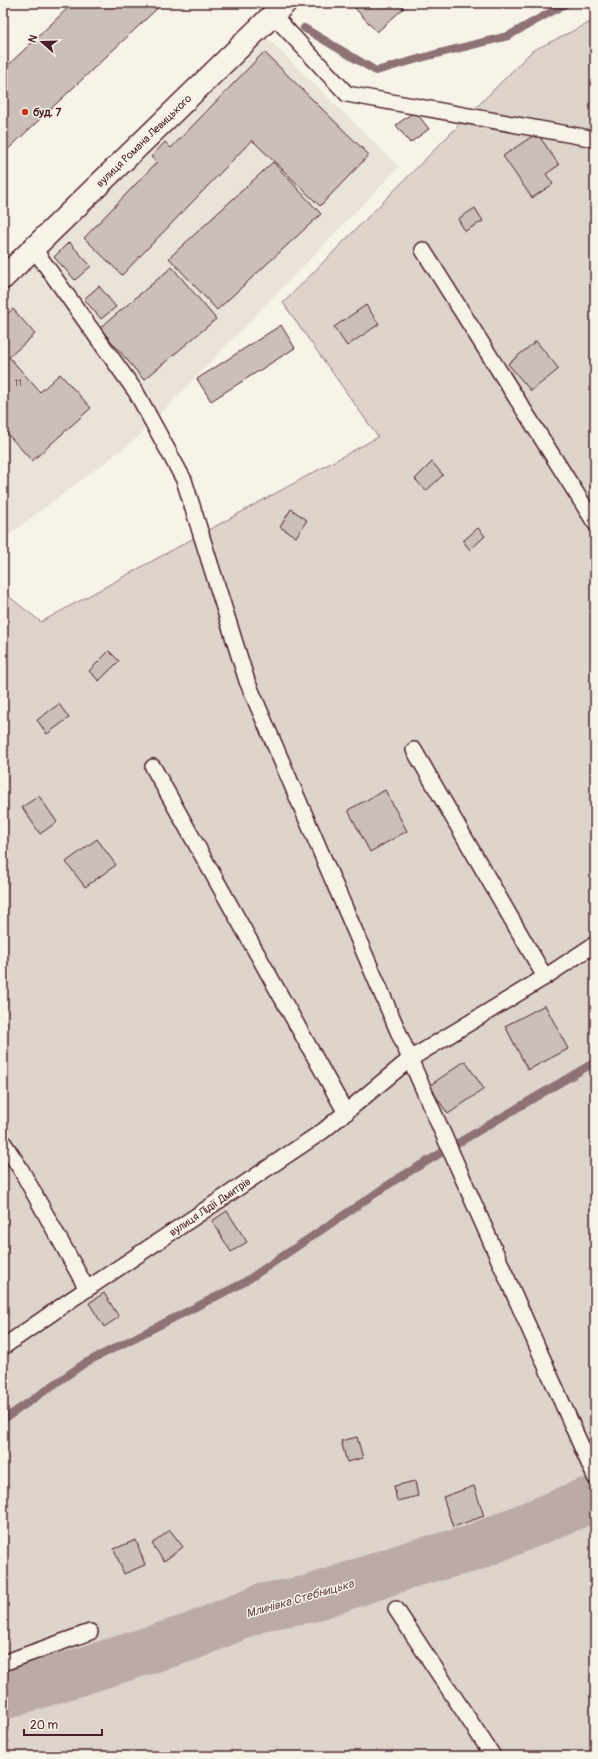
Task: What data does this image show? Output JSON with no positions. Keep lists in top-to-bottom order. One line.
{"streets":{"street":["вулиця Романа Левицького"],"lane":["вулиця Лідії Дмитрів"]},"water":["Млинівка Стебницька"],"places":["буд. 7"],"house_numbers":["11"],"scale_bar":"20 m","north":"left"}
